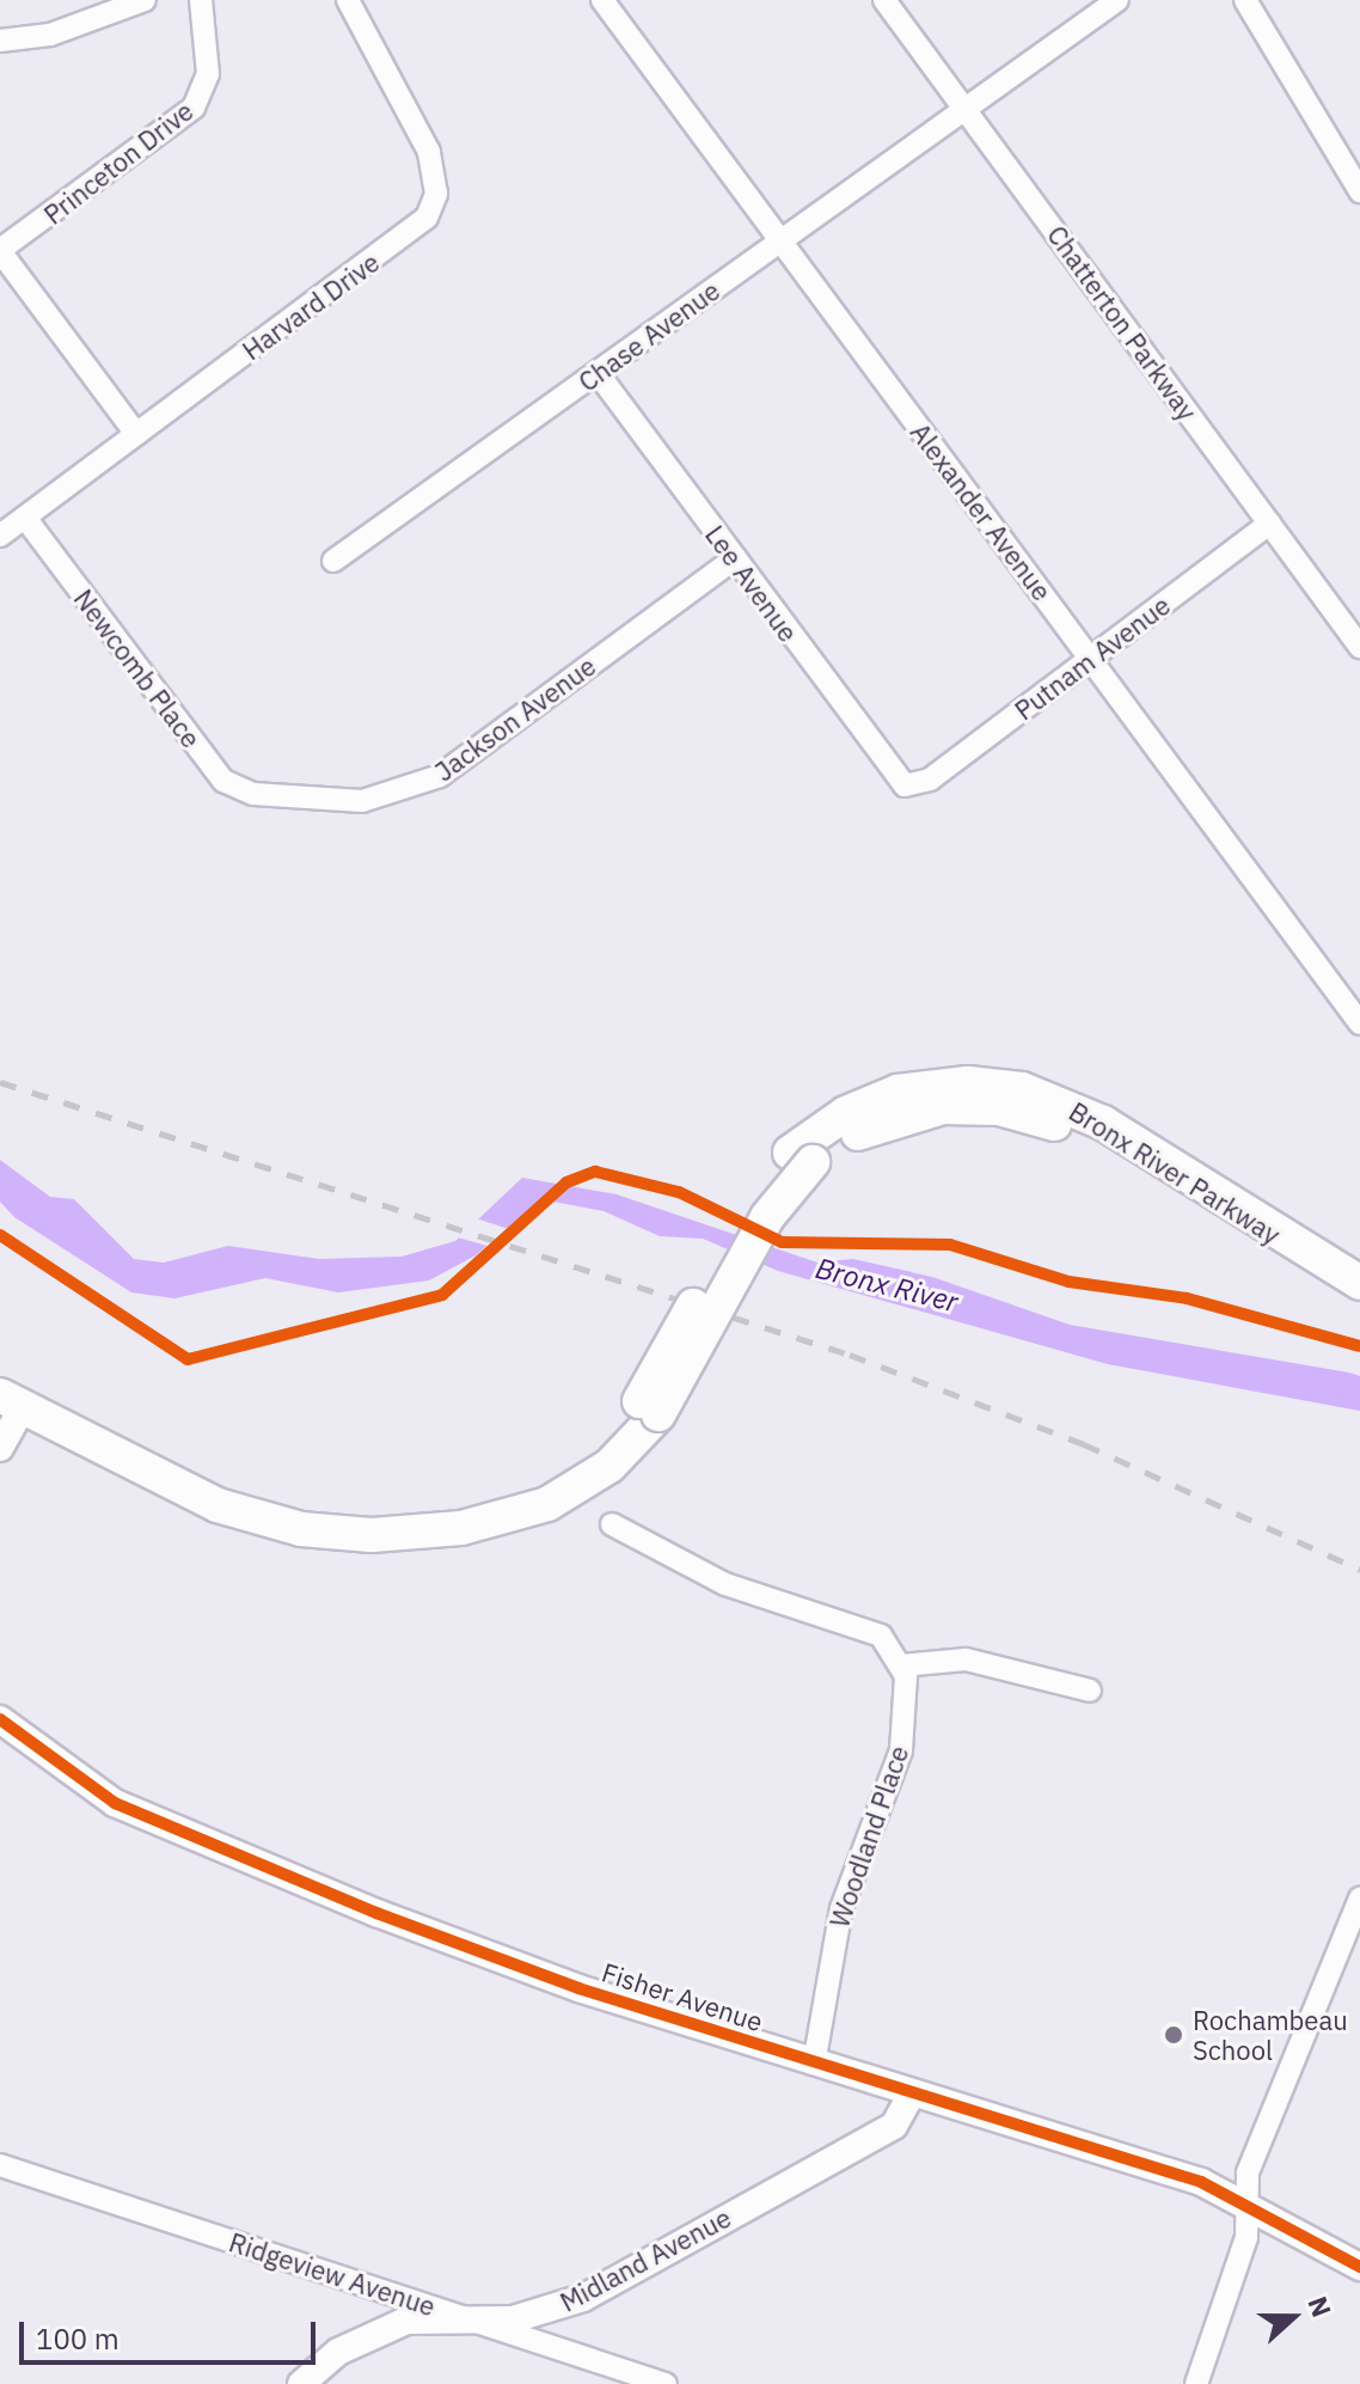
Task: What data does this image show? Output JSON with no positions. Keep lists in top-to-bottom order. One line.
{"streets":{"highway":["Bronx River Parkway"],"street":["Princeton Drive","Harvard Drive","Chatterton Parkway","Chase Avenue","Alexander Avenue","Lee Avenue","Putnam Avenue","Newcomb Place","Jackson Avenue","Woodland Place","Fisher Avenue","Midland Avenue","Ridgeview Avenue"]},"crossings":[["Harvard Drive","Newcomb Place"],["Chatterton Parkway","Chase Avenue"],["Chatterton Parkway","Putnam Avenue"],["Chase Avenue","Alexander Avenue"],["Chase Avenue","Lee Avenue"],["Alexander Avenue","Putnam Avenue"],["Lee Avenue","Putnam Avenue"],["Lee Avenue","Jackson Avenue"],["Newcomb Place","Jackson Avenue"],["Woodland Place","Fisher Avenue"],["Fisher Avenue","Midland Avenue"],["Midland Avenue","Ridgeview Avenue"]],"water":["Bronx River"],"places":["Rochambeau School"],"scale_bar":"100 m","north":"right"}
